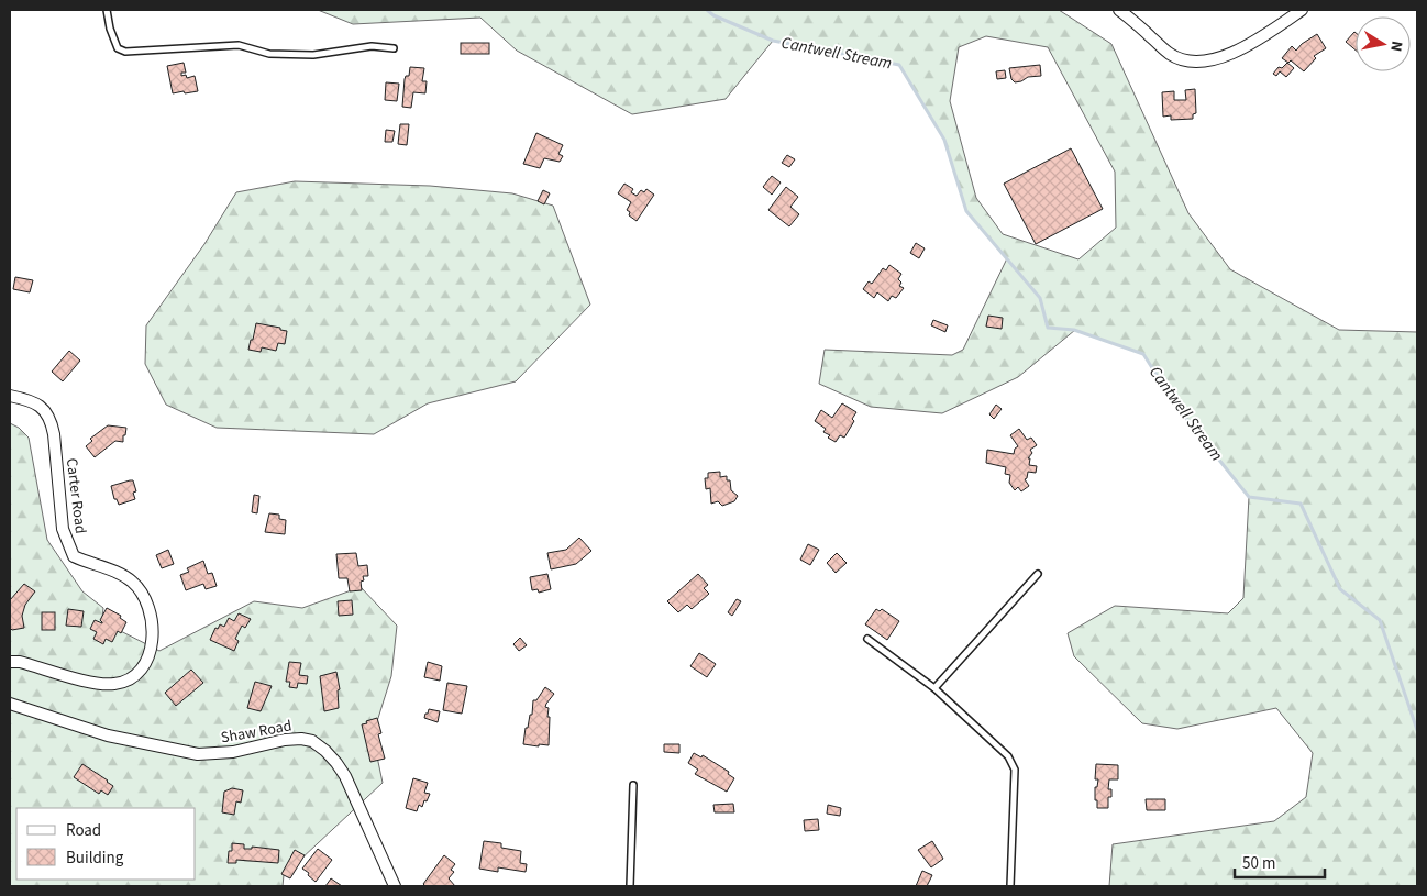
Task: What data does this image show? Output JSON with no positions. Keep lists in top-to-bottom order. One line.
{"streets":{"street":["Carter Road","Shaw Road"]},"water":["Cantwell Stream"],"legend":["Road","Building"],"scale_bar":"50 m","north":"right"}
